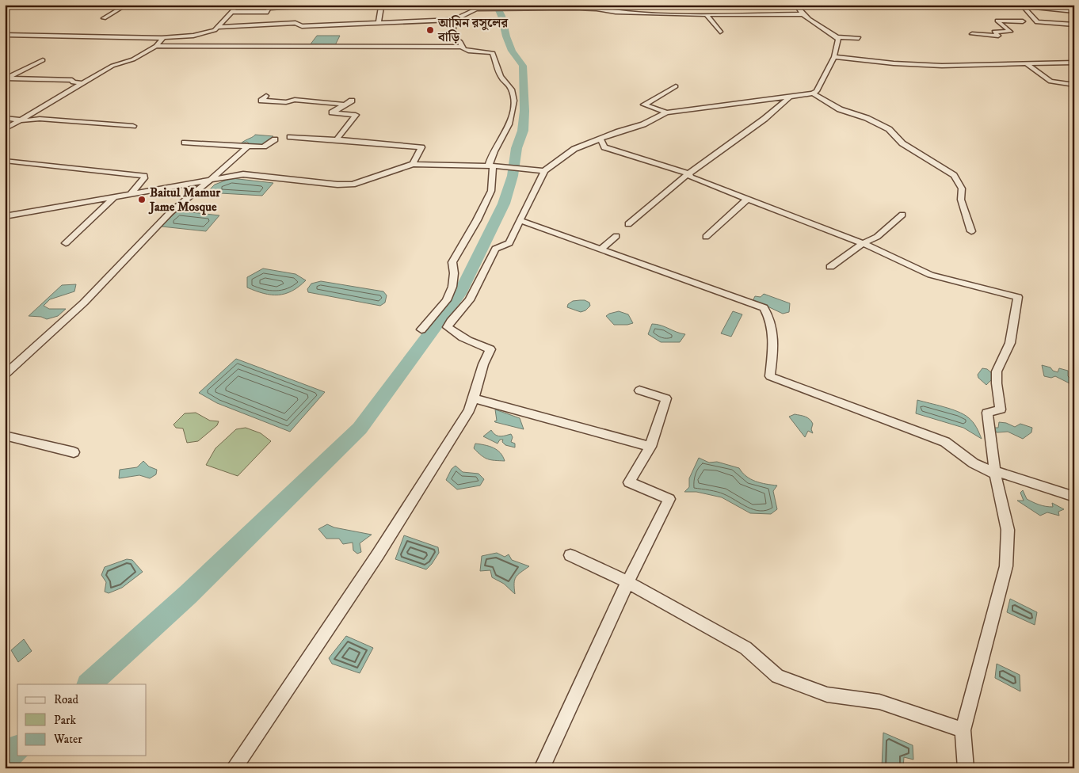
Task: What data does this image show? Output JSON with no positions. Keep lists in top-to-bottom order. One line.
{"places":["আমিন রসুলের বাড়ি","Baitul Mamur Jame Mosque"],"legend":["Road","Park","Water"]}
